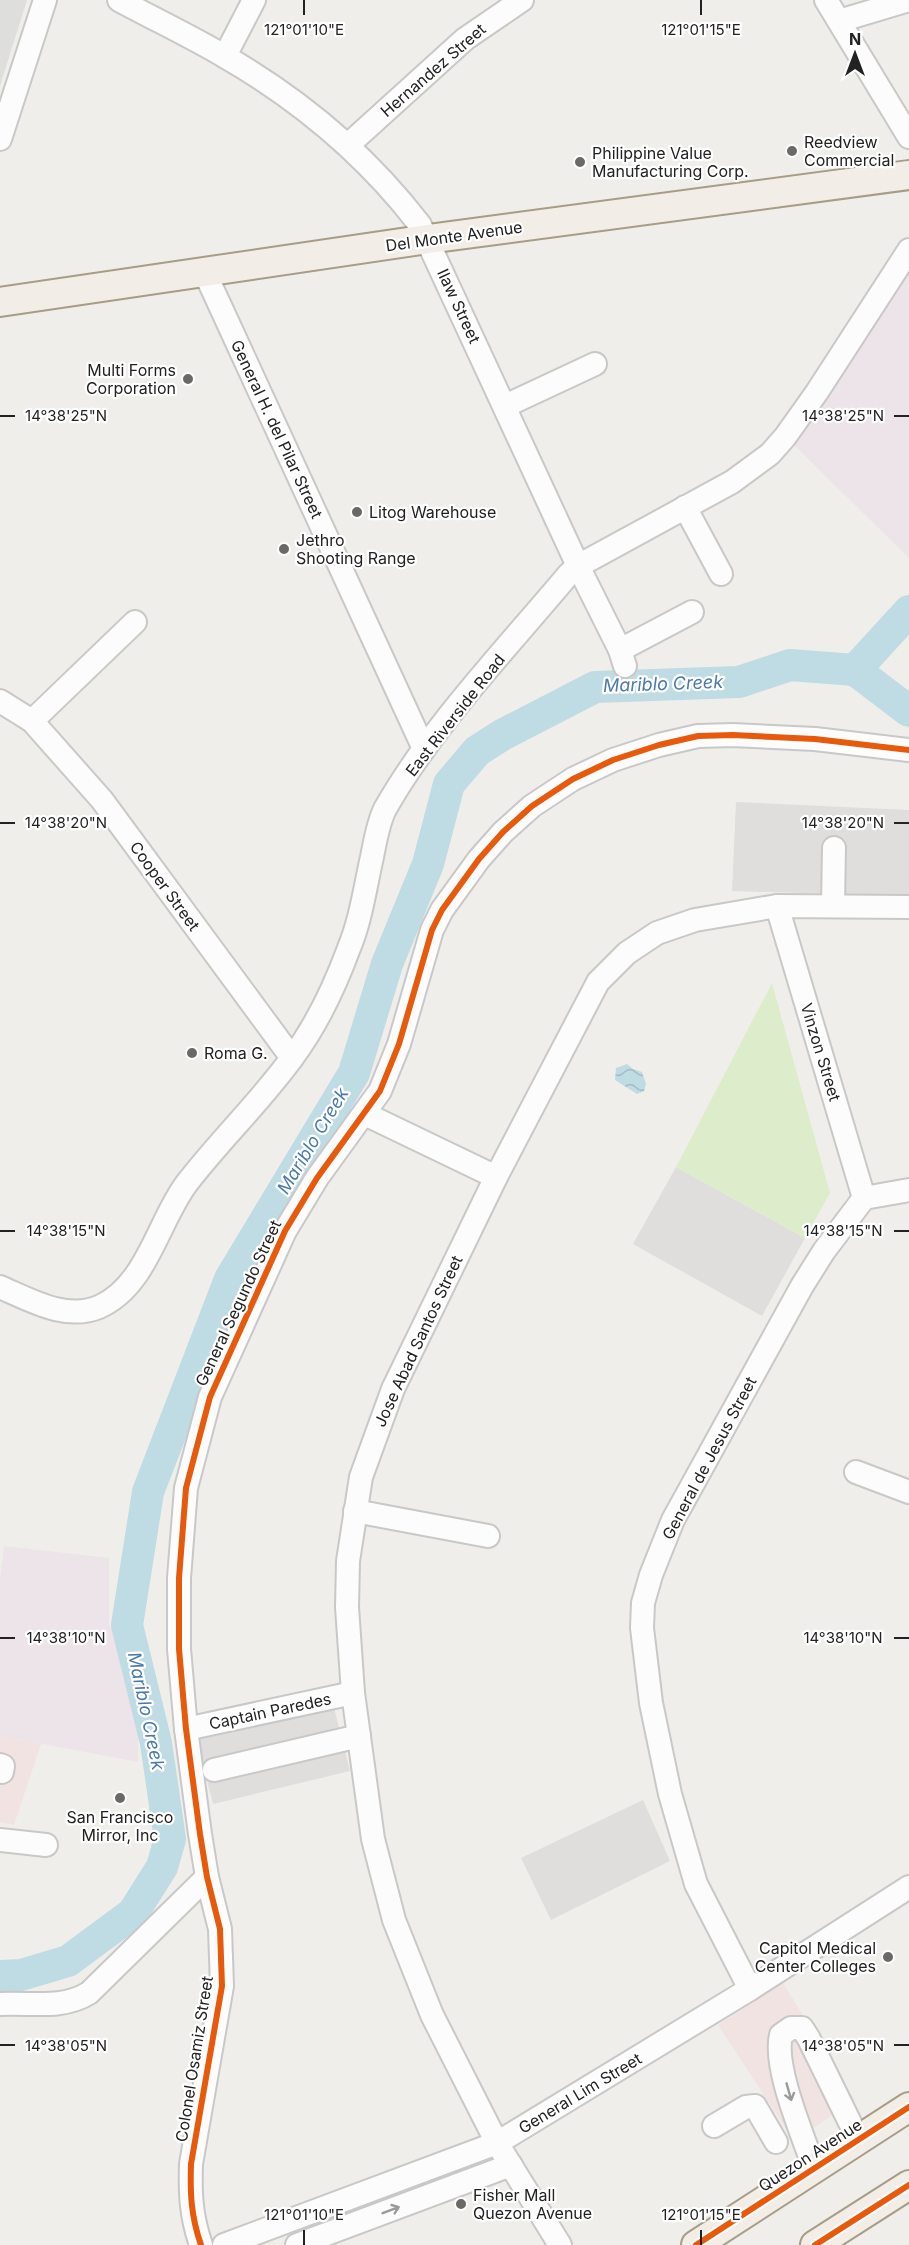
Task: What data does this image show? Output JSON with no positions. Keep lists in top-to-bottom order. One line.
{"streets":{"main road":["Del Monte Avenue","Quezon Avenue"],"street":["Hernandez Street","Ilaw Street","General H. del Pilar Street","East Riverside Road","Cooper Street","Vinzon Street","General Segundo Street","Jose Abad Santos Street","General de Jesus Street","Captain Paredes","Colonel Osamiz Street","General Lim Street"]},"crossings":[["Hernandez Street","Ilaw Street"],["Del Monte Avenue","Ilaw Street"],["Del Monte Avenue","General H. del Pilar Street"],["Ilaw Street","East Riverside Road"],["General H. del Pilar Street","East Riverside Road"],["East Riverside Road","Cooper Street"],["Vinzon Street","Jose Abad Santos Street"],["Vinzon Street","General de Jesus Street"],["General Segundo Street","Captain Paredes"],["General Segundo Street","Colonel Osamiz Street"],["Jose Abad Santos Street","Captain Paredes"],["Jose Abad Santos Street","General Lim Street"],["General de Jesus Street","General Lim Street"]],"water":["Mariblo Creek"],"places":["Reedview Commercial","Philippine Value Manufacturing Corp.","Multi Forms Corporation","Litog Warehouse","Jethro Shooting Range","Roma G.","San Francisco Mirror, Inc","Capitol Medical Center Colleges","Fisher Mall Quezon Avenue"],"north":"top","coordinates":["121°01'10\"E","121°01'15\"E","14°38'25\"N","14°38'20\"N","14°38'15\"N","14°38'10\"N","14°38'05\"N"]}
